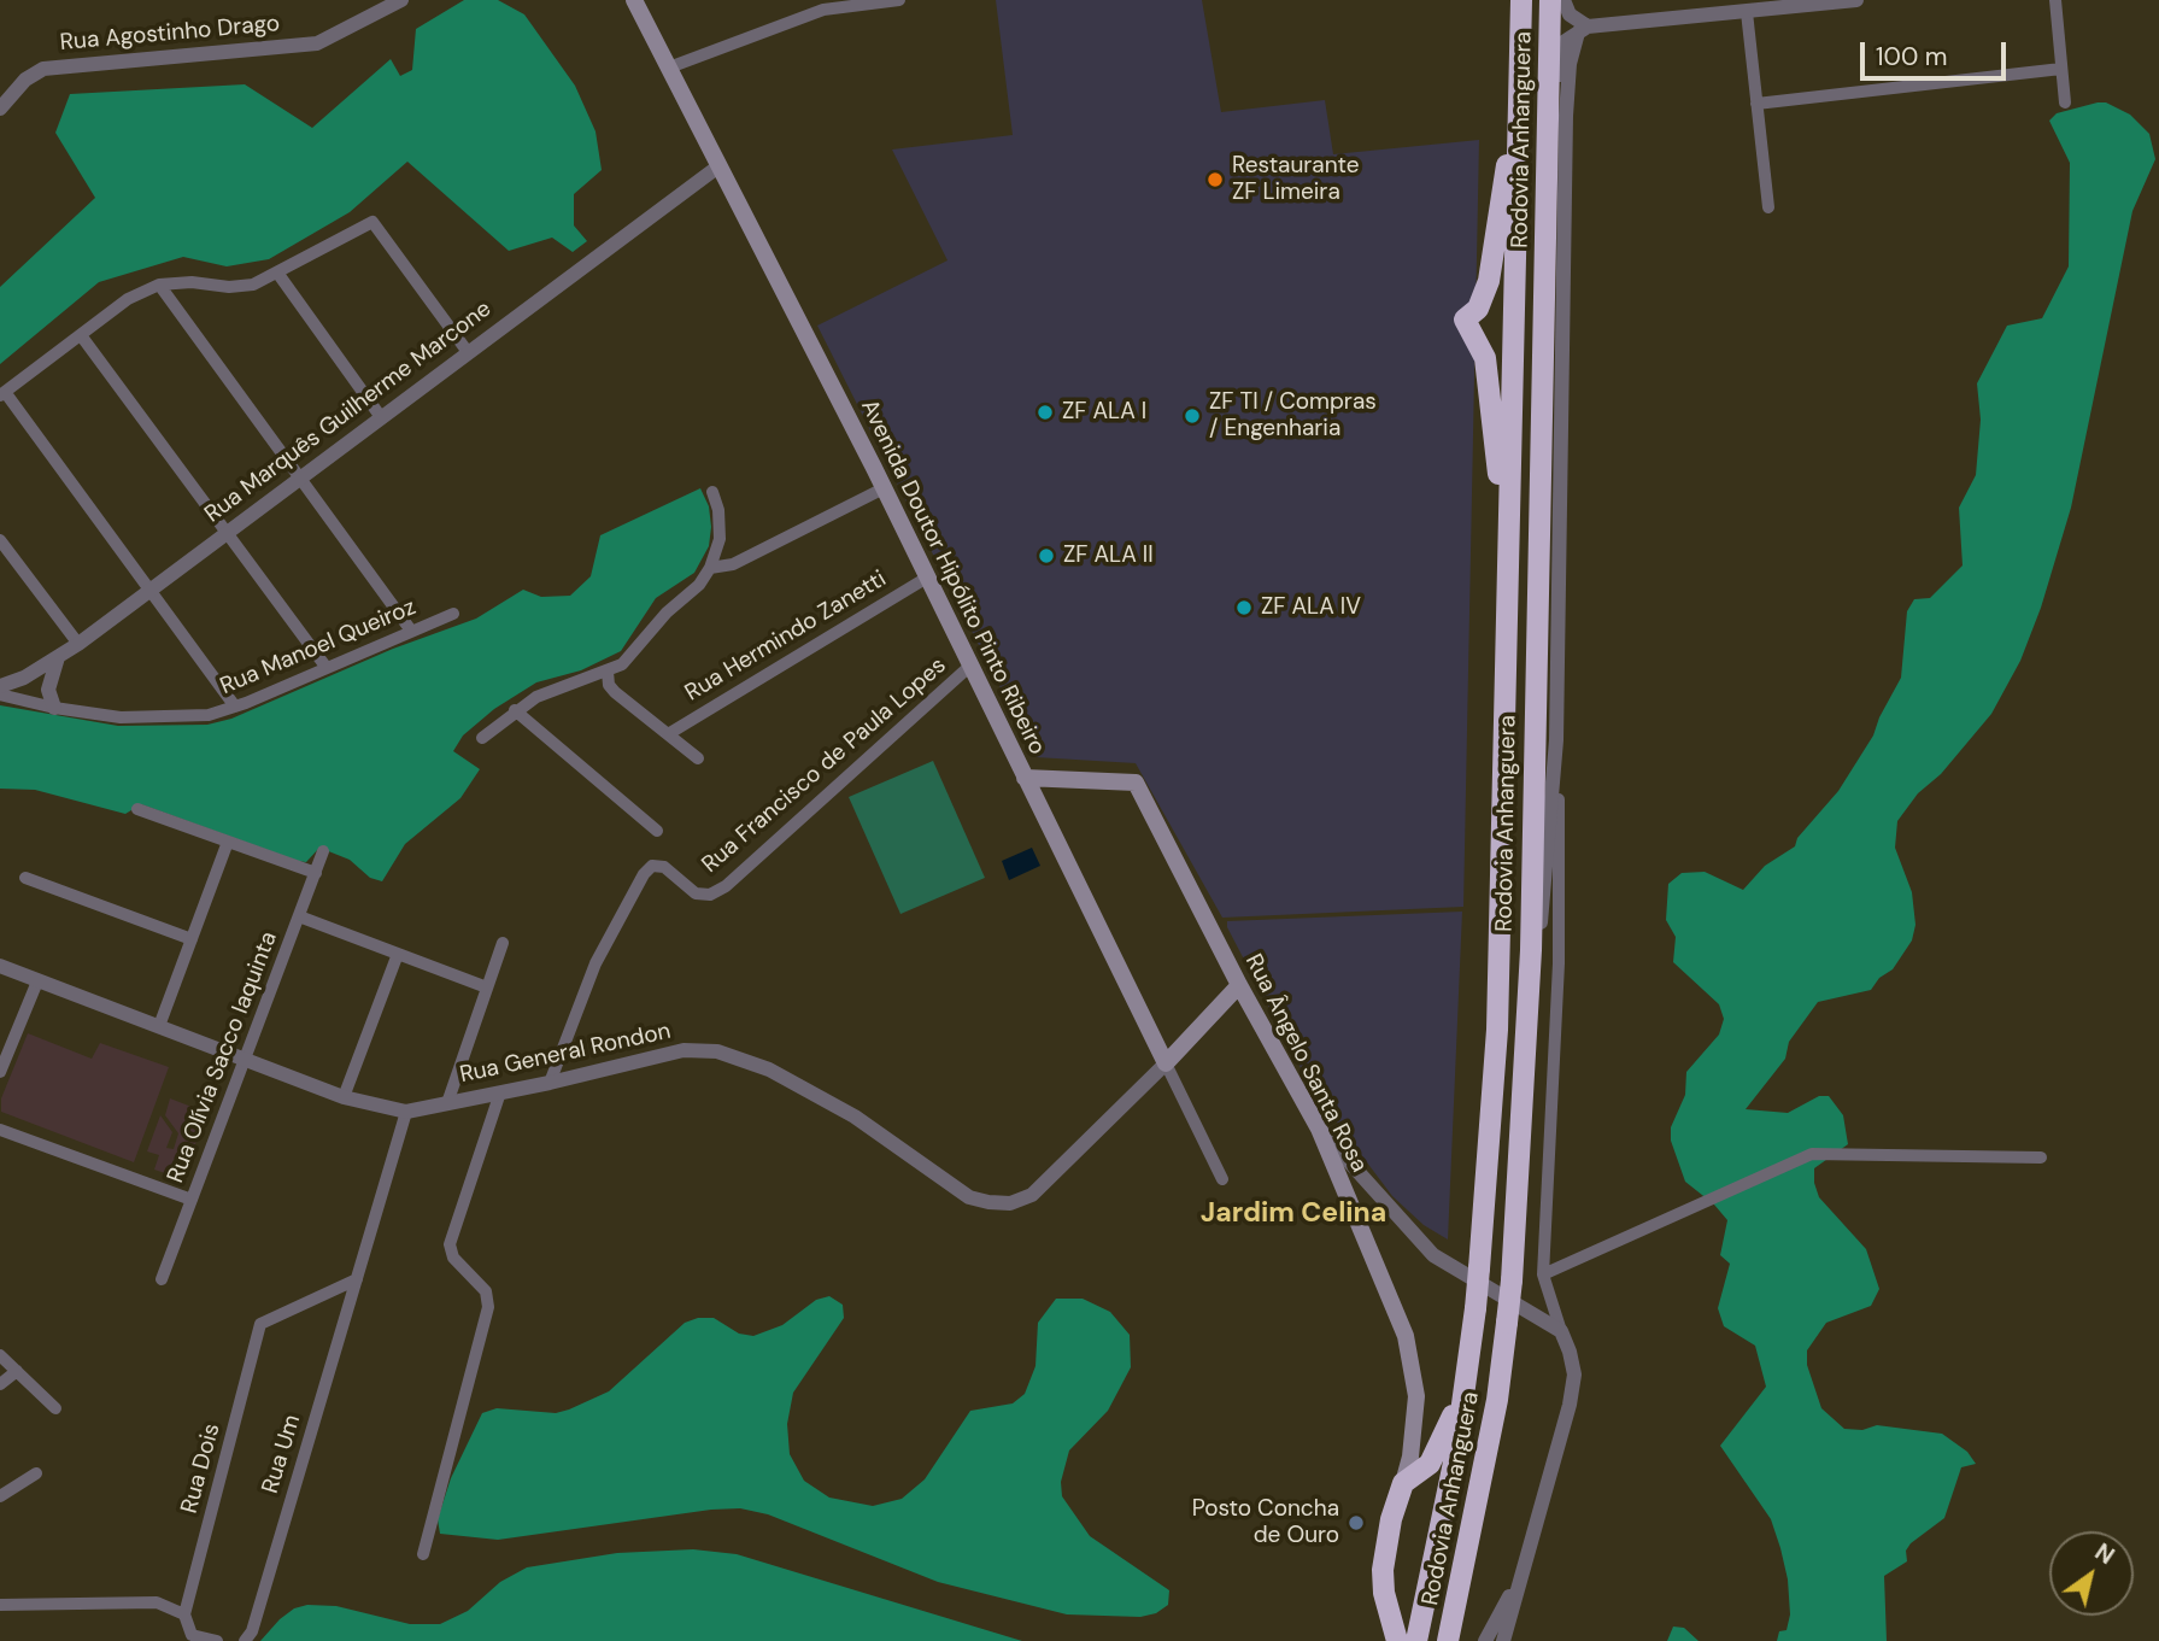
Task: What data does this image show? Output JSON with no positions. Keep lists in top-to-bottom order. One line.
{"streets":{"highway":["Rodovia Anhanguera"],"main road":["Avenida Doutor Hipólito Pinto Ribeiro","Rua General Rondon","Rua Ângelo Santa Rosa"],"street":["Rua Agostinho Drago","Rua Marquês Guilherme Marcone","Rua Hermindo Zanetti","Rua Manoel Queiroz","Rua Francisco de Paula Lopes","Rua Olívia Sacco Iaquinta","Rua Um","Rua Dois"]},"crossings":[["Rua Marquês Guilherme Marcone","Avenida Doutor Hipólito Pinto Ribeiro"],["Avenida Doutor Hipólito Pinto Ribeiro","Rua Hermindo Zanetti"],["Avenida Doutor Hipólito Pinto Ribeiro","Rua Francisco de Paula Lopes"],["Avenida Doutor Hipólito Pinto Ribeiro","Rua General Rondon"],["Avenida Doutor Hipólito Pinto Ribeiro","Rua Ângelo Santa Rosa"],["Rua Francisco de Paula Lopes","Rua General Rondon"],["Rua General Rondon","Rua Olívia Sacco Iaquinta"],["Rua General Rondon","Rua Ângelo Santa Rosa"],["Rua General Rondon","Rua Um"],["Rua Um","Rua Dois"]],"districts":["Jardim Celina"],"places":["Restaurante ZF Limeira","ZF ALA I","ZF TI / Compras / Engenharia","ZF ALA II","ZF ALA IV","Posto Concha de Ouro"],"scale_bar":"100 m","north":"top right"}
